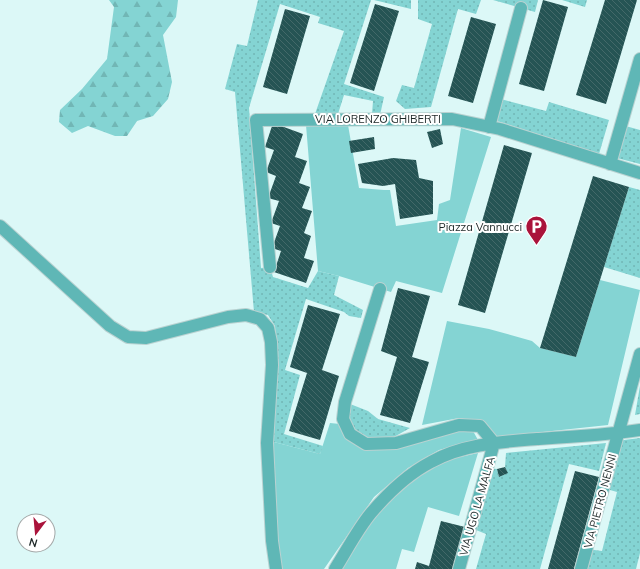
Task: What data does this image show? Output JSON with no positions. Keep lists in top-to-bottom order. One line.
{"streets":{"street":["VIA LORENZO GHIBERTI","VIA PIETRO NENNI","VIA UGO LA MALFA"]},"places":{"parking":["Piazza Vannucci"]},"north":"bottom"}
